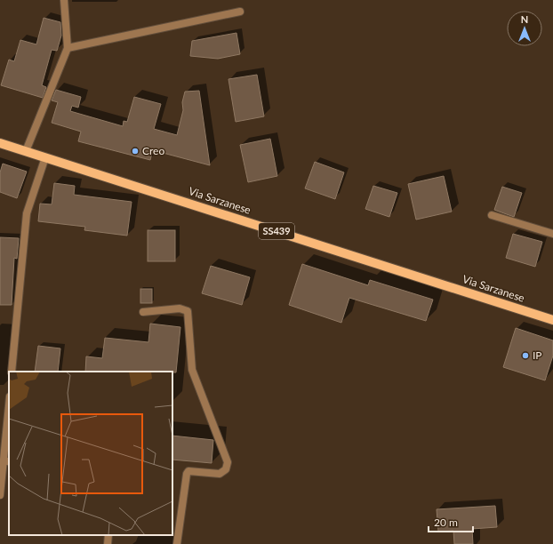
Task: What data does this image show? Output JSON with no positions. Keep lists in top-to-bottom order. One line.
{"streets":{"main road":["Via Sarzanese","SS439"]},"places":["Creo","IP"],"scale_bar":"20 m","north":"top"}
